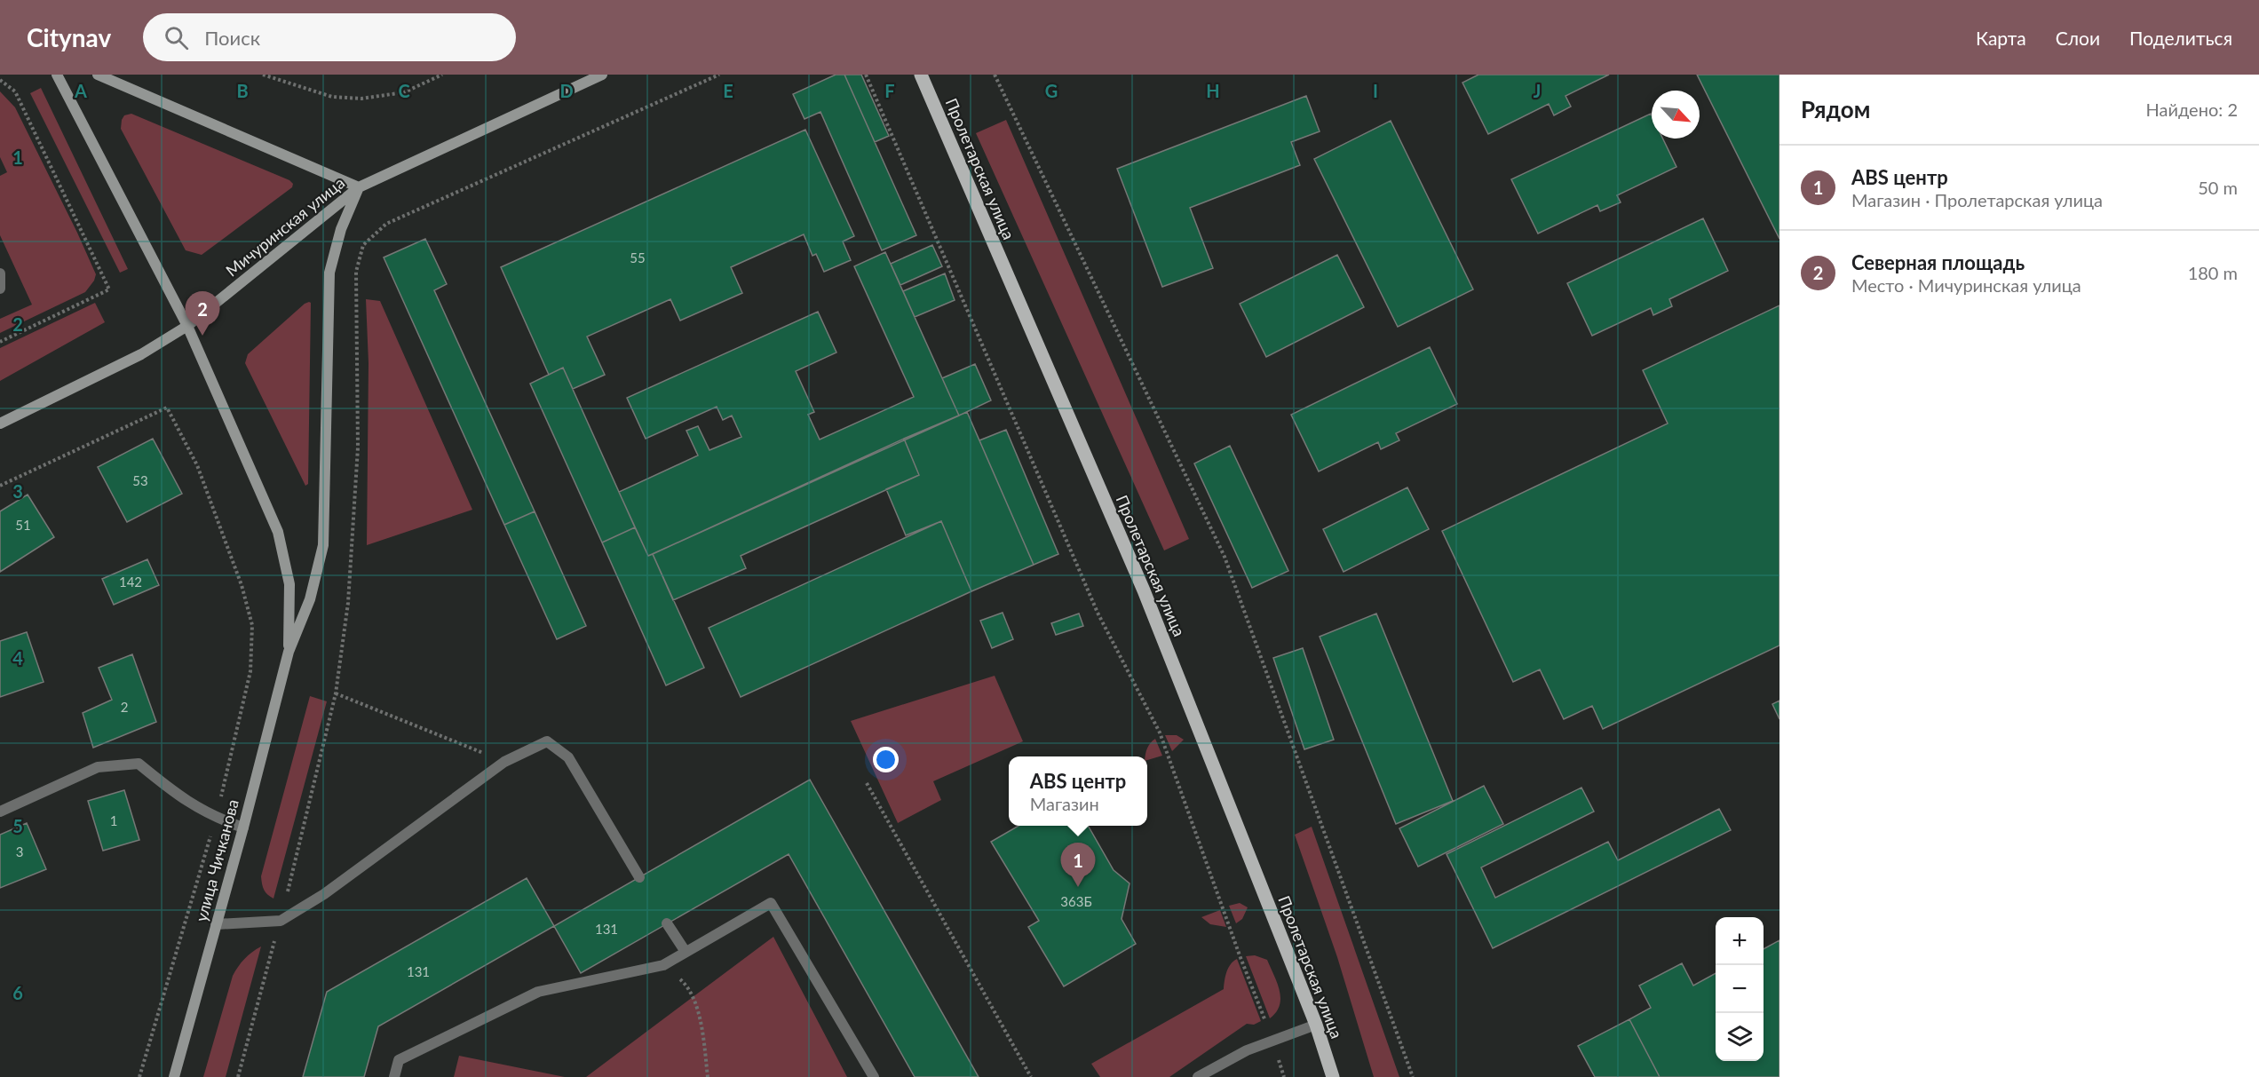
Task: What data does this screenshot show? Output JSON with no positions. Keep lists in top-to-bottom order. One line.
{"streets":{"main road":["Пролетарская улица","Мичуринская улица","улица Чичканова"]},"house_numbers":["55","53","51","142","2","1","3","363Б","131","131"],"north":"bottom right","page":{"header":"Citynav","search":"Поиск","nav":["Карта","Слои","Поделиться"],"heading":["Рядом","Найдено: 2"],"list":[{"mark":"1","name":"ABS центр","note":"Магазин · Пролетарская улица","value":"50 m"},{"mark":"2","name":"Северная площадь","note":"Место · Мичуринская улица","value":"180 m"}],"pins":["2","1"],"popup":["ABS центр","Магазин"],"map_buttons":["+","−"]},"grid":{"columns":["A","B","C","D","E","F","G","H","I","J"],"rows":["1","2","3","4","5","6"]}}
